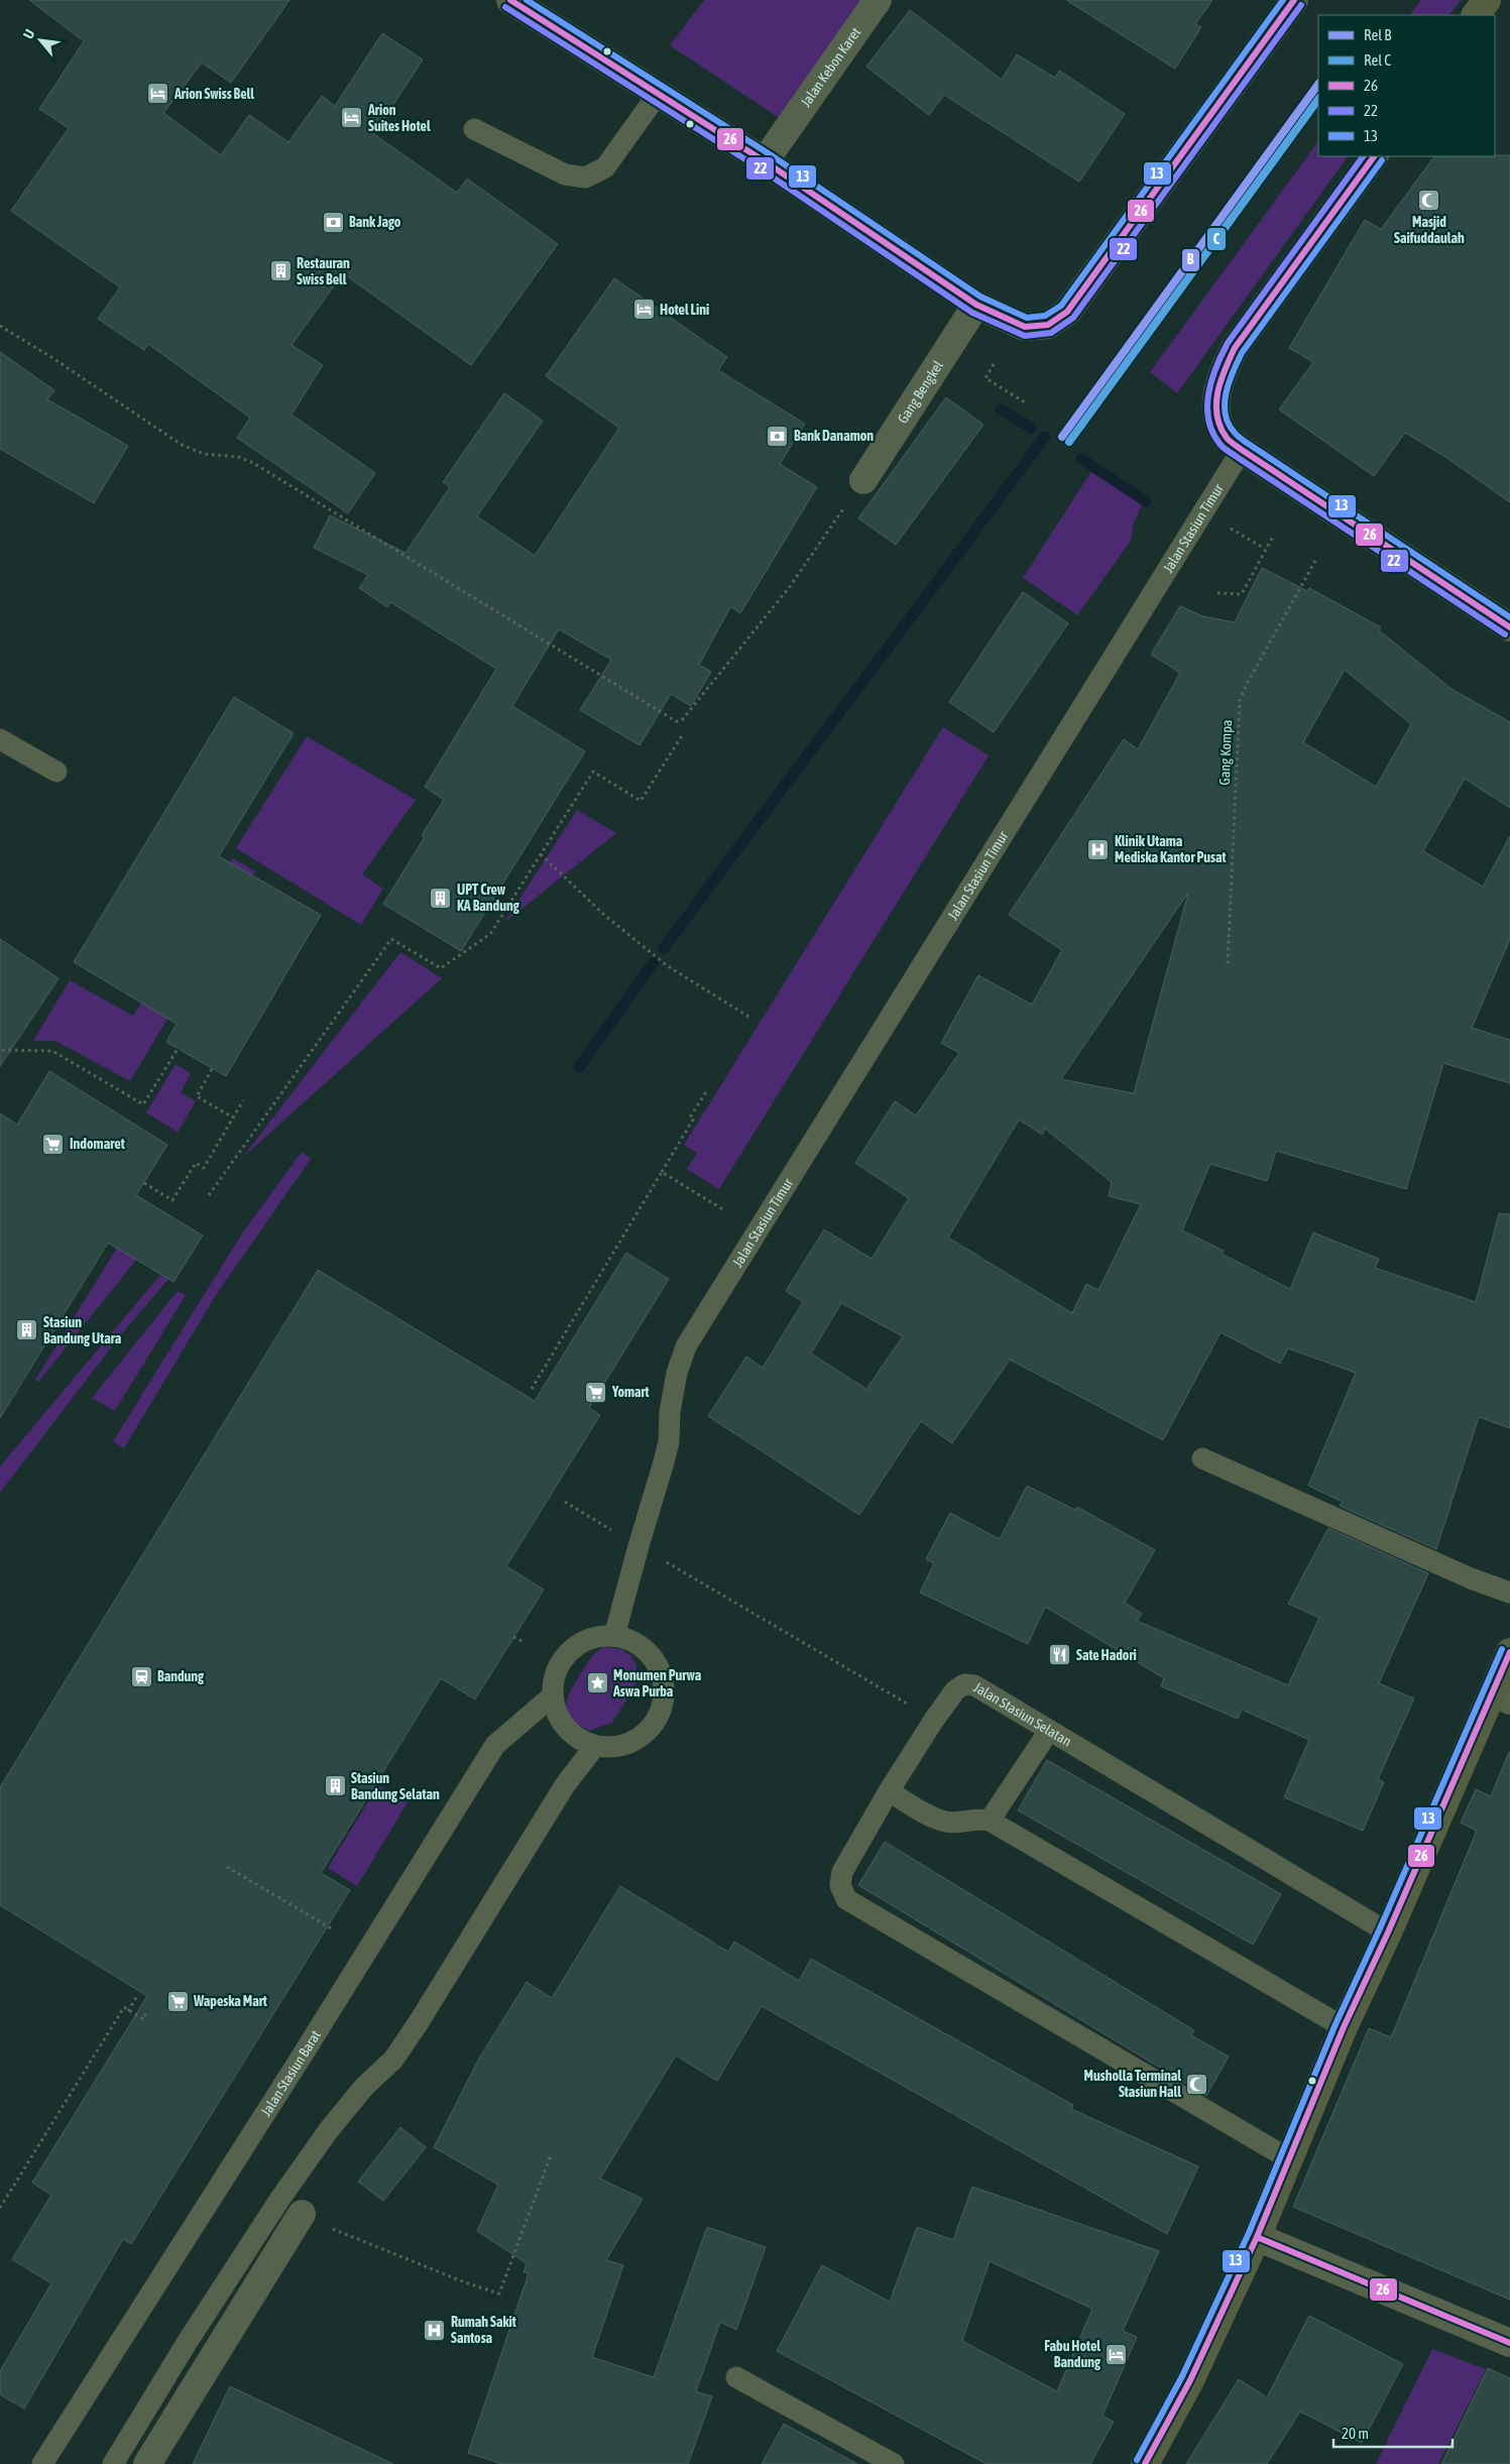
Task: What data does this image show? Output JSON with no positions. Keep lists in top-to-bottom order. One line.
{"streets":{"street":["Jalan Kebon Karet","Gang Bengkel"],"lane":["Jalan Stasiun Timur","Jalan Stasiun Selatan","Jalan Stasiun Barat"],"path":["Gang Kompa"]},"crossings":[["Jalan Stasiun Timur","Jalan Stasiun Barat"]],"places":{"hotel":["Arion Swiss Bell","Arion Suites Hotel","Hotel Lini","Fabu Hotel Bandung"],"mosque":["Masjid Saifuddaulah","Musholla Terminal Stasiun Hall"],"bank":["Bank Jago","Bank Danamon"],"building":["Restauran Swiss Bell","UPT Crew KA Bandung","Stasiun Bandung Utara","Stasiun Bandung Selatan"],"hospital":["Klinik Utama Mediska Kantor Pusat","Rumah Sakit Santosa"],"supermarket":["Indomaret","Yomart","Wapeska Mart"],"restaurant":["Sate Hadori"],"station":["Bandung"],"place":["Monumen Purwa Aswa Purba"]},"lines":["transit line 26","transit line 13","transit line 22","rail line B","rail line C"],"legend":["Rel B","Rel C","26","22","13"],"scale_bar":"20 m","north":"top left"}
